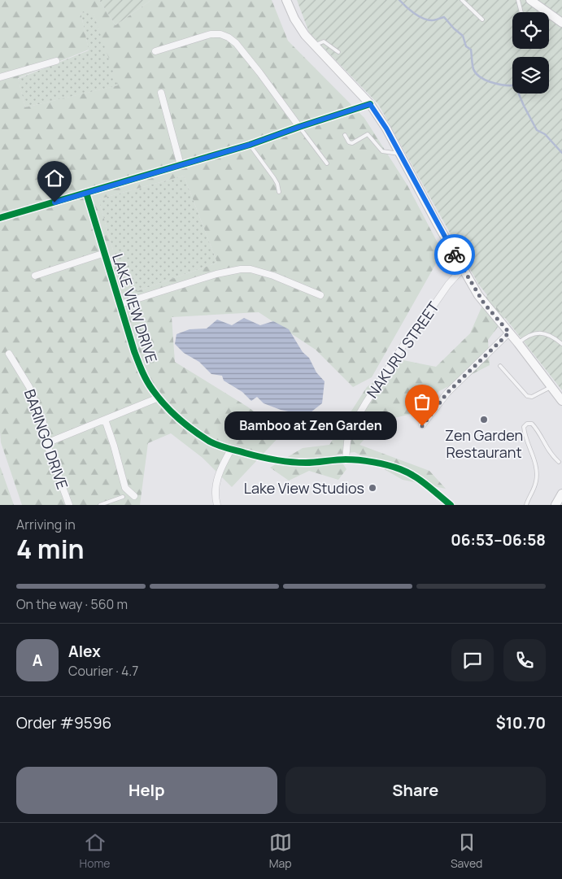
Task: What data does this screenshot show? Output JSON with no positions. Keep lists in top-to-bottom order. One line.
{"streets":{"street":["LAKE VIEW DRIVE","NAKURU STREET","BARINGO DRIVE"]},"crossings":[["LAKE VIEW DRIVE","NAKURU STREET"]],"places":["Zen Garden Restaurant","Bamboo at Zen Garden","Lake View Studios"],"page":{"bubble":"Bamboo at Zen Garden","heading":["4 min","Arriving in","06:53–06:58"],"panel":["Alex","Courier · 4.7","Order #9596","$10.70"],"bar":"On the way · 560 m","round":"A","buttons":["Help","Share"],"tabs":["Home","Map","Saved"]}}
